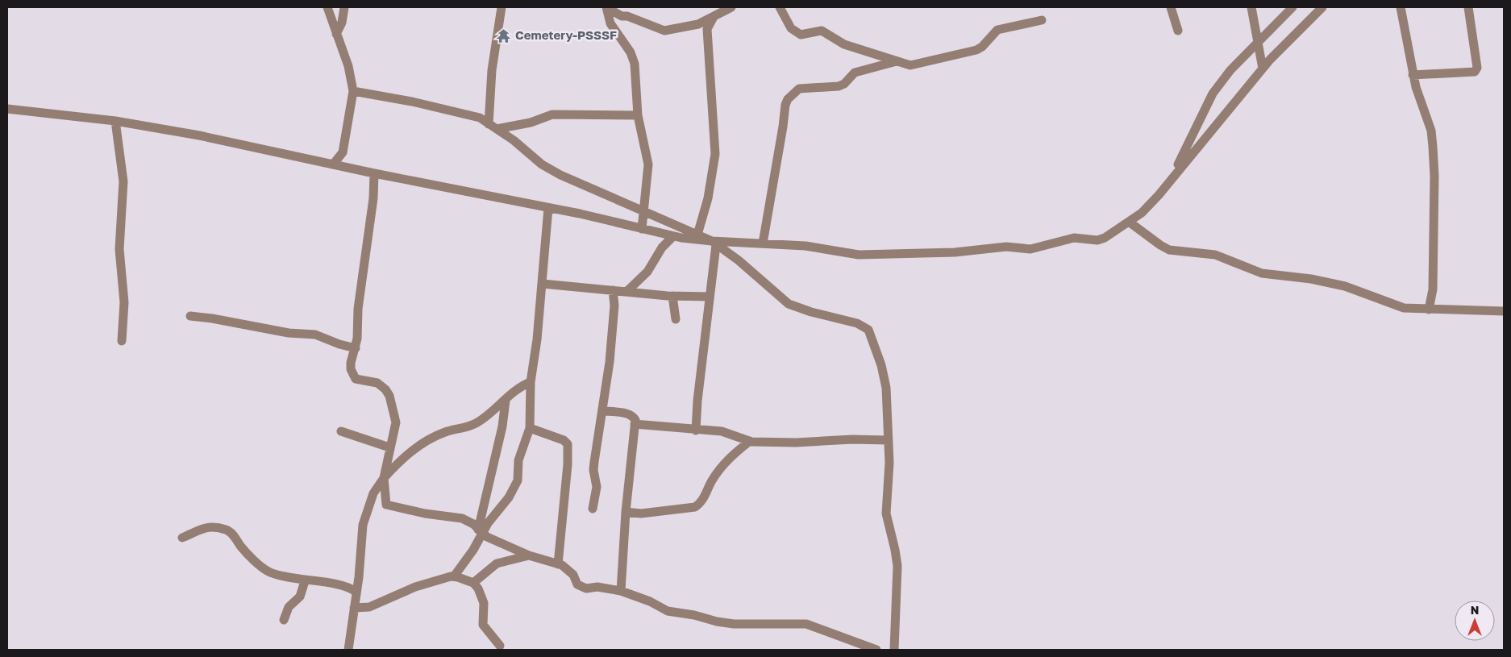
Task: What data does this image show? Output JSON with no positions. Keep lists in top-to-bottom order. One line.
{"places":{"temple":["Cemetery-PSSSF"]},"north":"top"}
